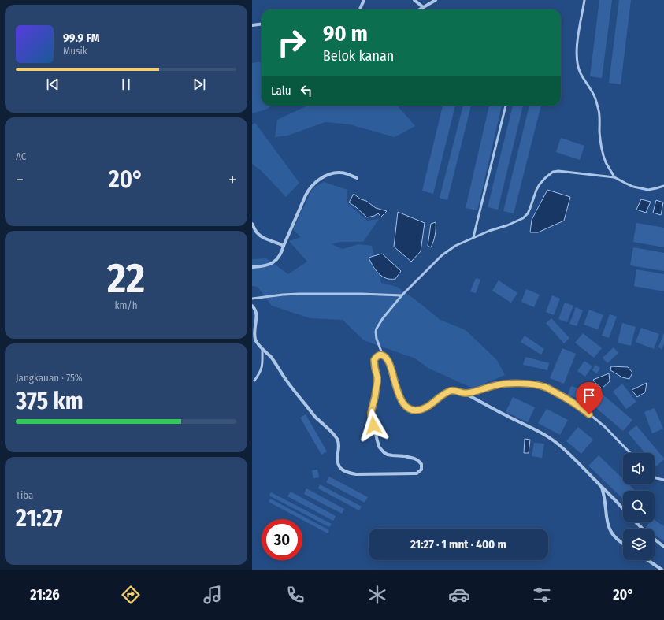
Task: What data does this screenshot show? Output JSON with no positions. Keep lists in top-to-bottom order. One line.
{"page":{"turn":["90 m","Belok kanan"],"song":["99.9 FM","Musik"],"then":"Lalu","tile":["AC",["22","km/h"],["Jangkauan · 75%","375 km"],["Tiba","21:27"]],"heat":["−","20°","+"],"limit":"30","trip":"21:27 · 1 mnt · 400 m","tabs":["21:26","20°"]}}
